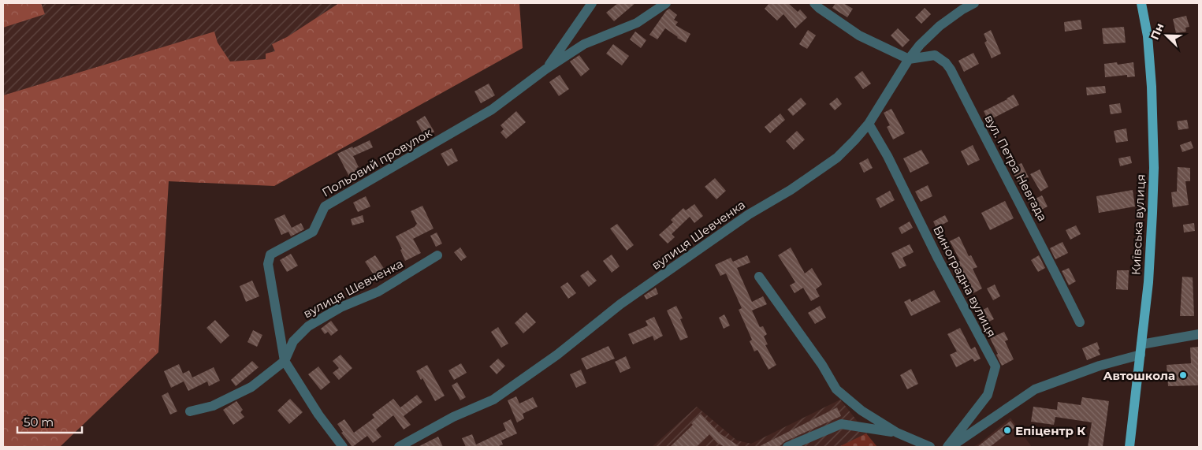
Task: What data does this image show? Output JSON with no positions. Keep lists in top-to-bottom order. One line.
{"streets":{"main road":["Київська вулиця"],"street":["Польовий провулок","вул. Петра Невгада","вулиця Шевченка","Виноградна вулиця"]},"crossings":[["Польовий провулок","вулиця Шевченка"],["вул. Петра Невгада","вулиця Шевченка"],["вулиця Шевченка","Виноградна вулиця"]],"places":["Автошкола","Епіцентр К"],"scale_bar":"50 m","north":"top left"}
